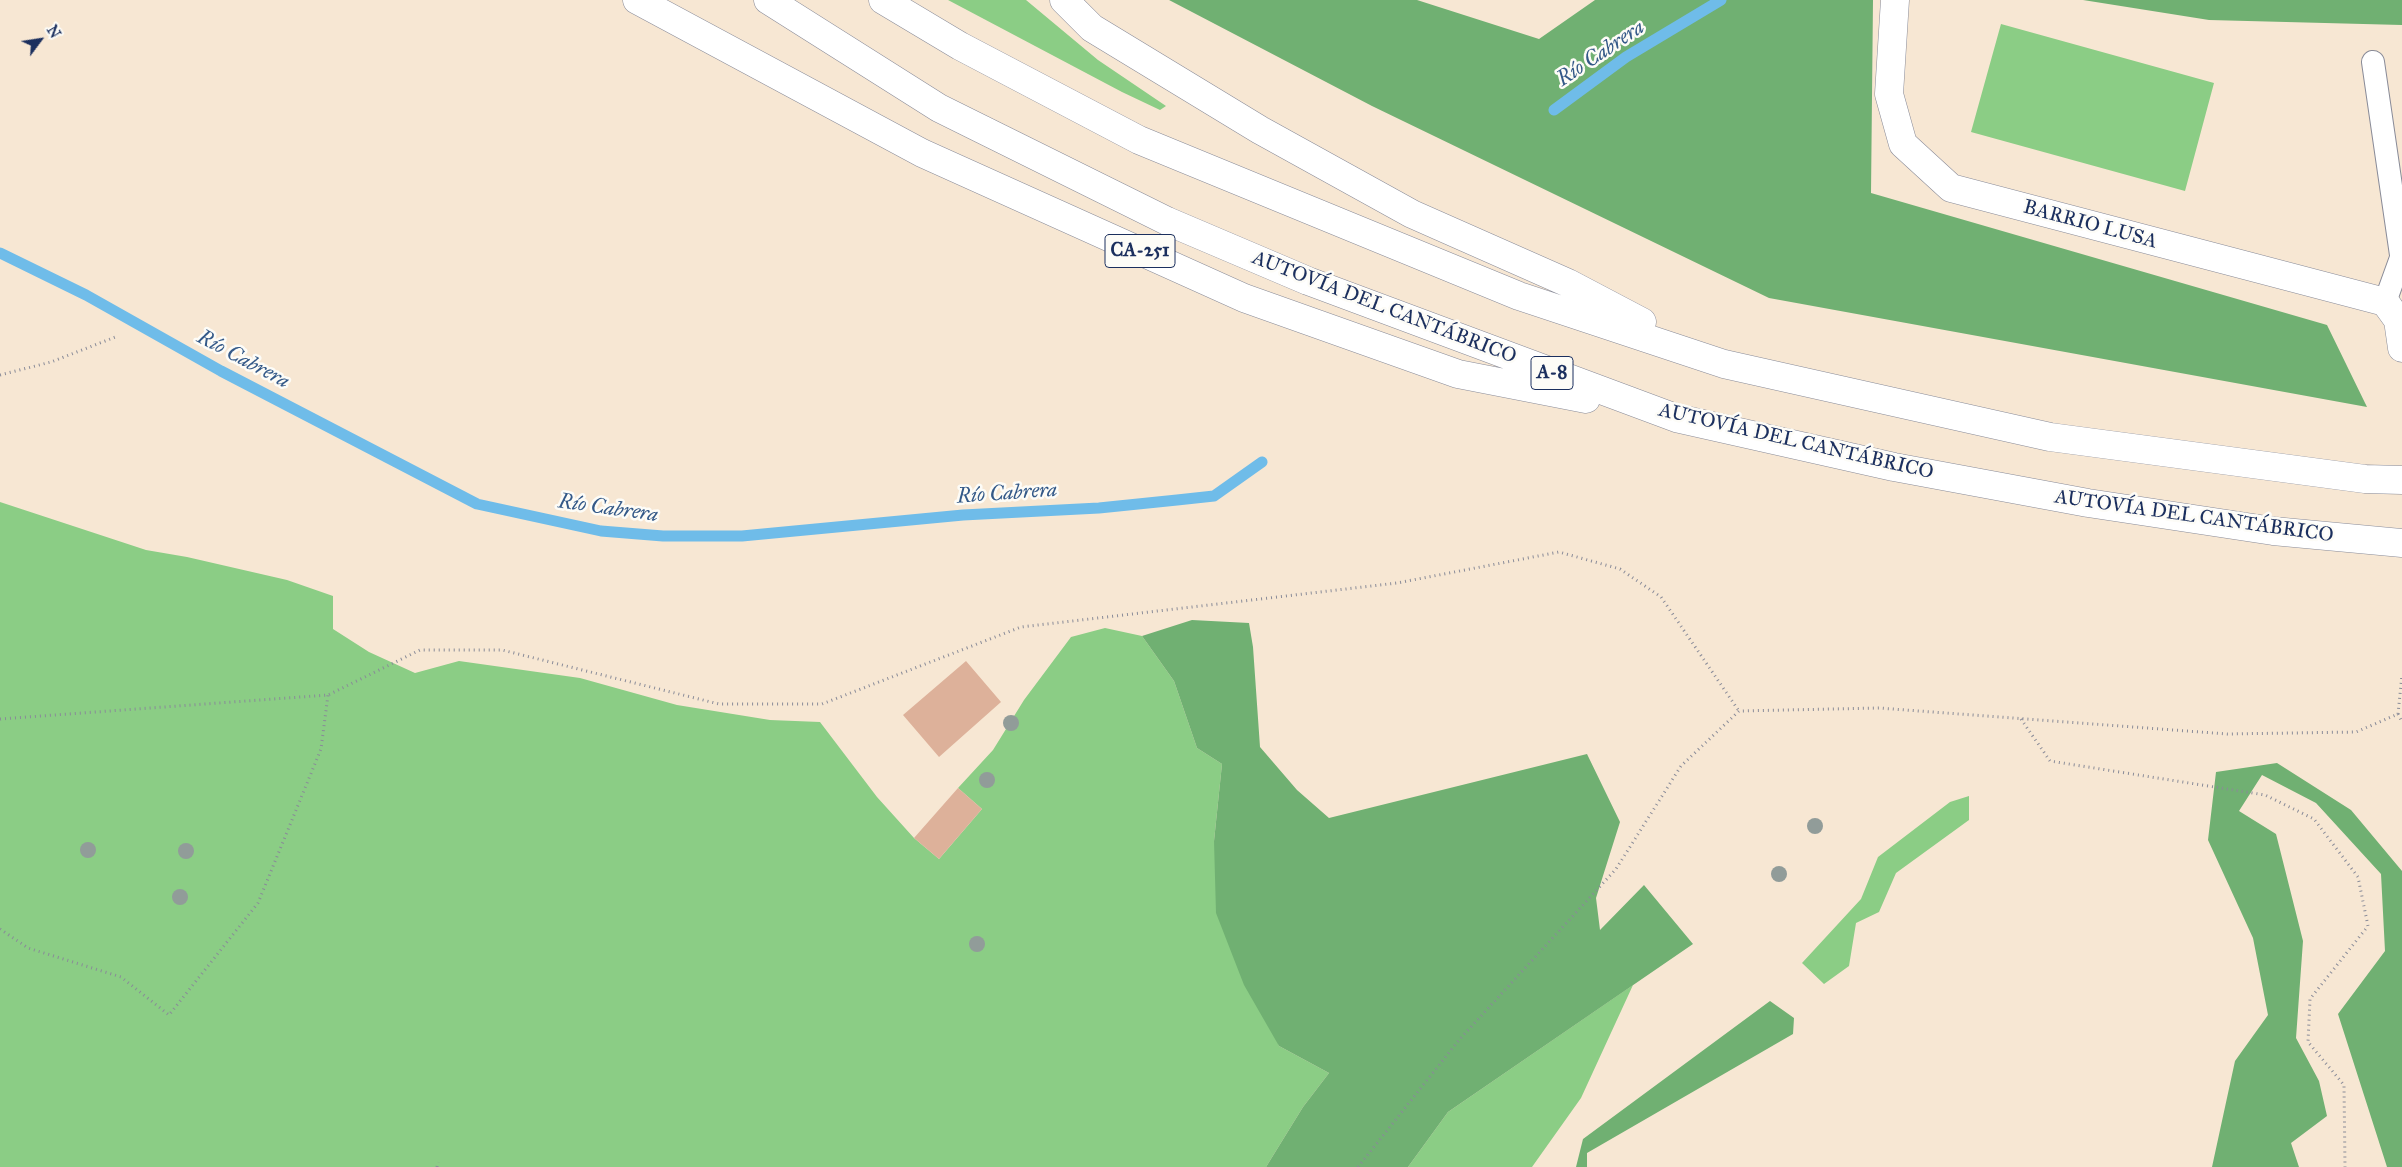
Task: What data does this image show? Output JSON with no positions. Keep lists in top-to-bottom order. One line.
{"streets":{"main road":["BARRIO LUSA","CA-251","AUTOVÍA DEL CANTÁBRICO","A-8"]},"crossings":[["CA-251","AUTOVÍA DEL CANTÁBRICO"]],"water":["Río Cabrera"],"north":"top right"}
